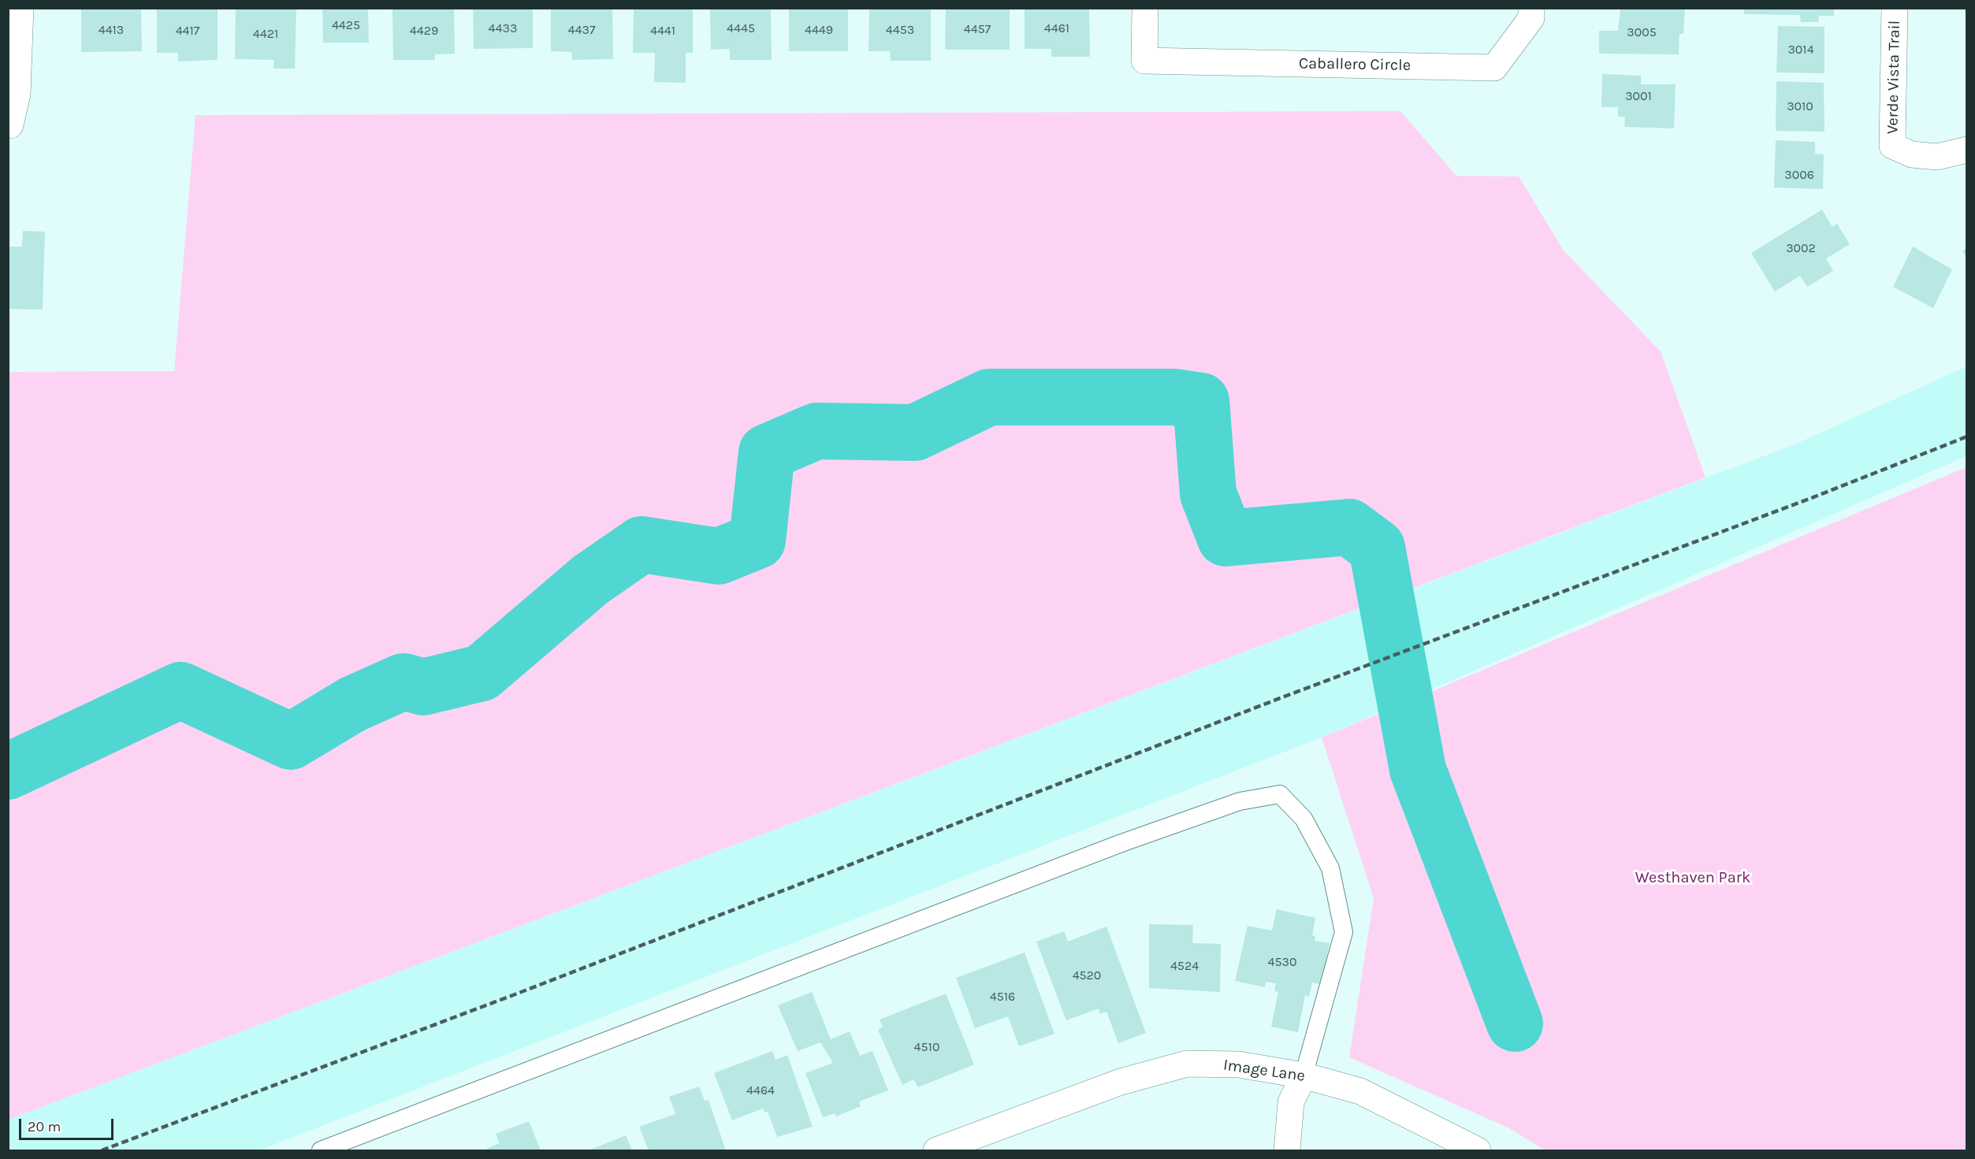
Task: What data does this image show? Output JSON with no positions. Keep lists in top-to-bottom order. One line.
{"streets":{"street":["Caballero Circle","Verde Vista Trail","Image Lane"]},"parks":["Westhaven Park"],"house_numbers":["4425","4433","4445","4461","4457","4413","4437","4449","4453","4417","4429","4441","3005","4421","3014","3001","3010","3006","3002","4530","4524","4520","4516","4510","4464"],"scale_bar":"20 m"}
